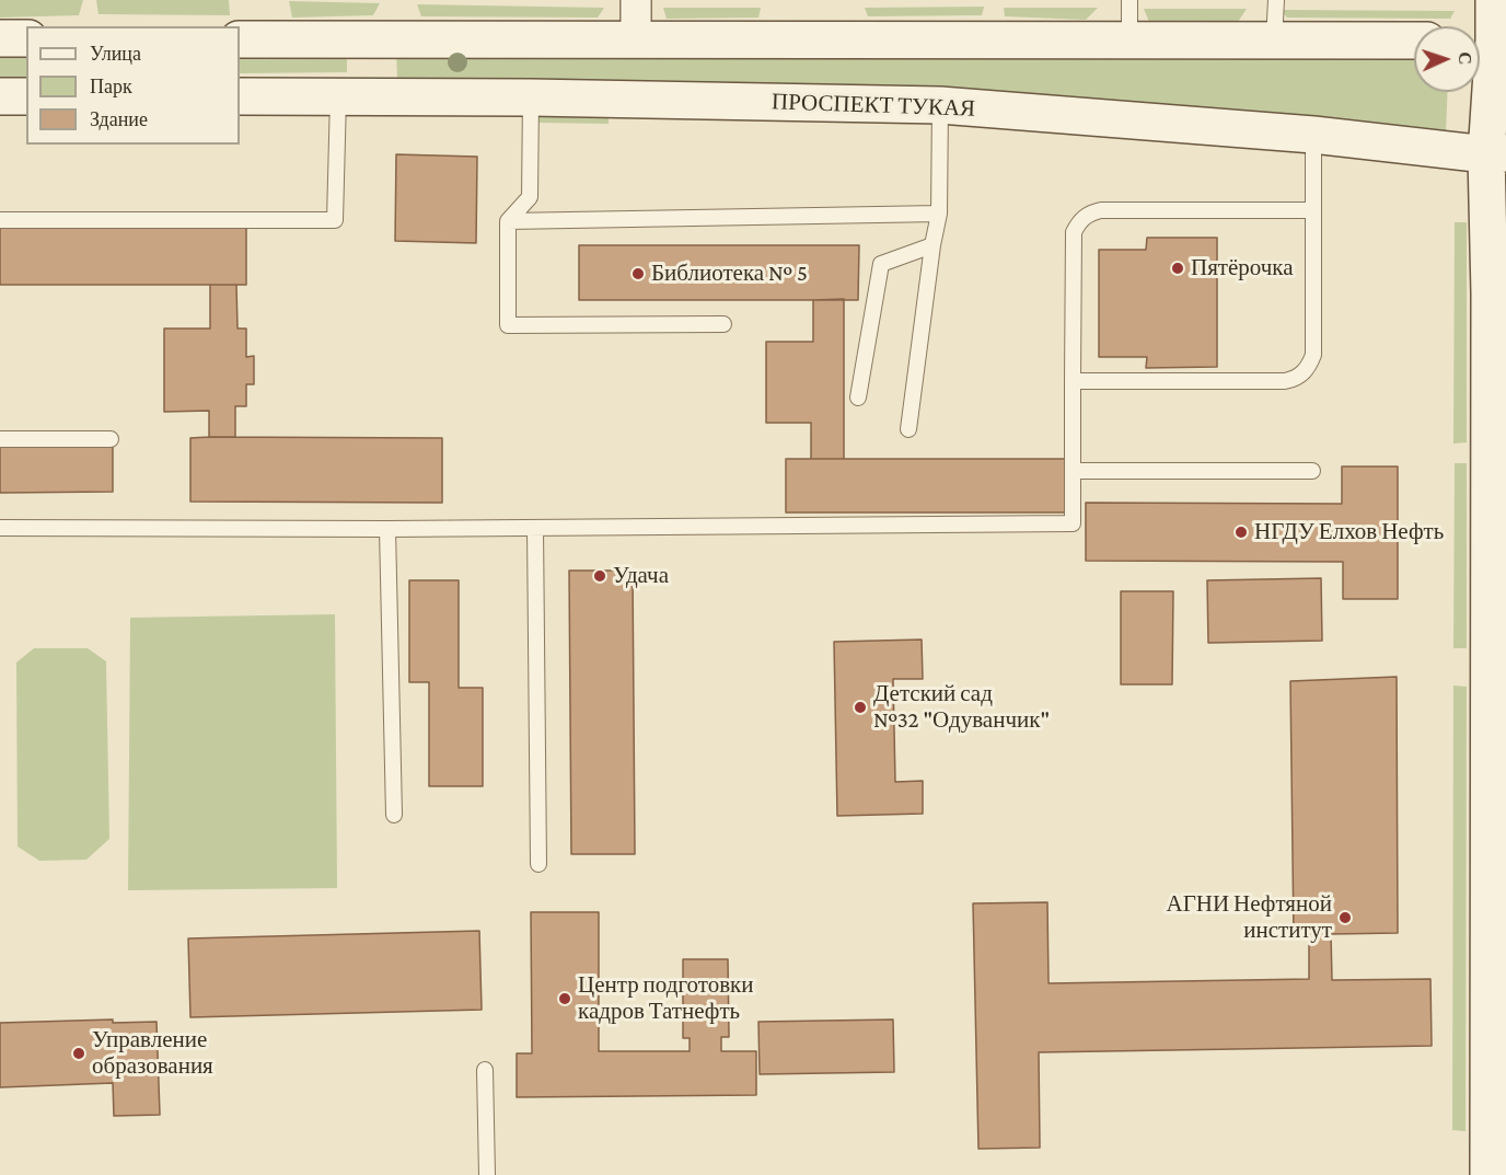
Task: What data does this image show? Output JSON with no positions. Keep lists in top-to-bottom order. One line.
{"streets":{"main road":["ПРОСПЕКТ ТУКАЯ"]},"places":["Пятёрочка","Библиотека № 5","НГДУ Елхов Нефть","Удача","Детский сад №32 \"Одуванчик\"","АГНИ Нефтяной институт","Центр подготовки кадров Татнефть","Управление образования"],"legend":["Улица","Парк","Здание"],"north":"right"}
